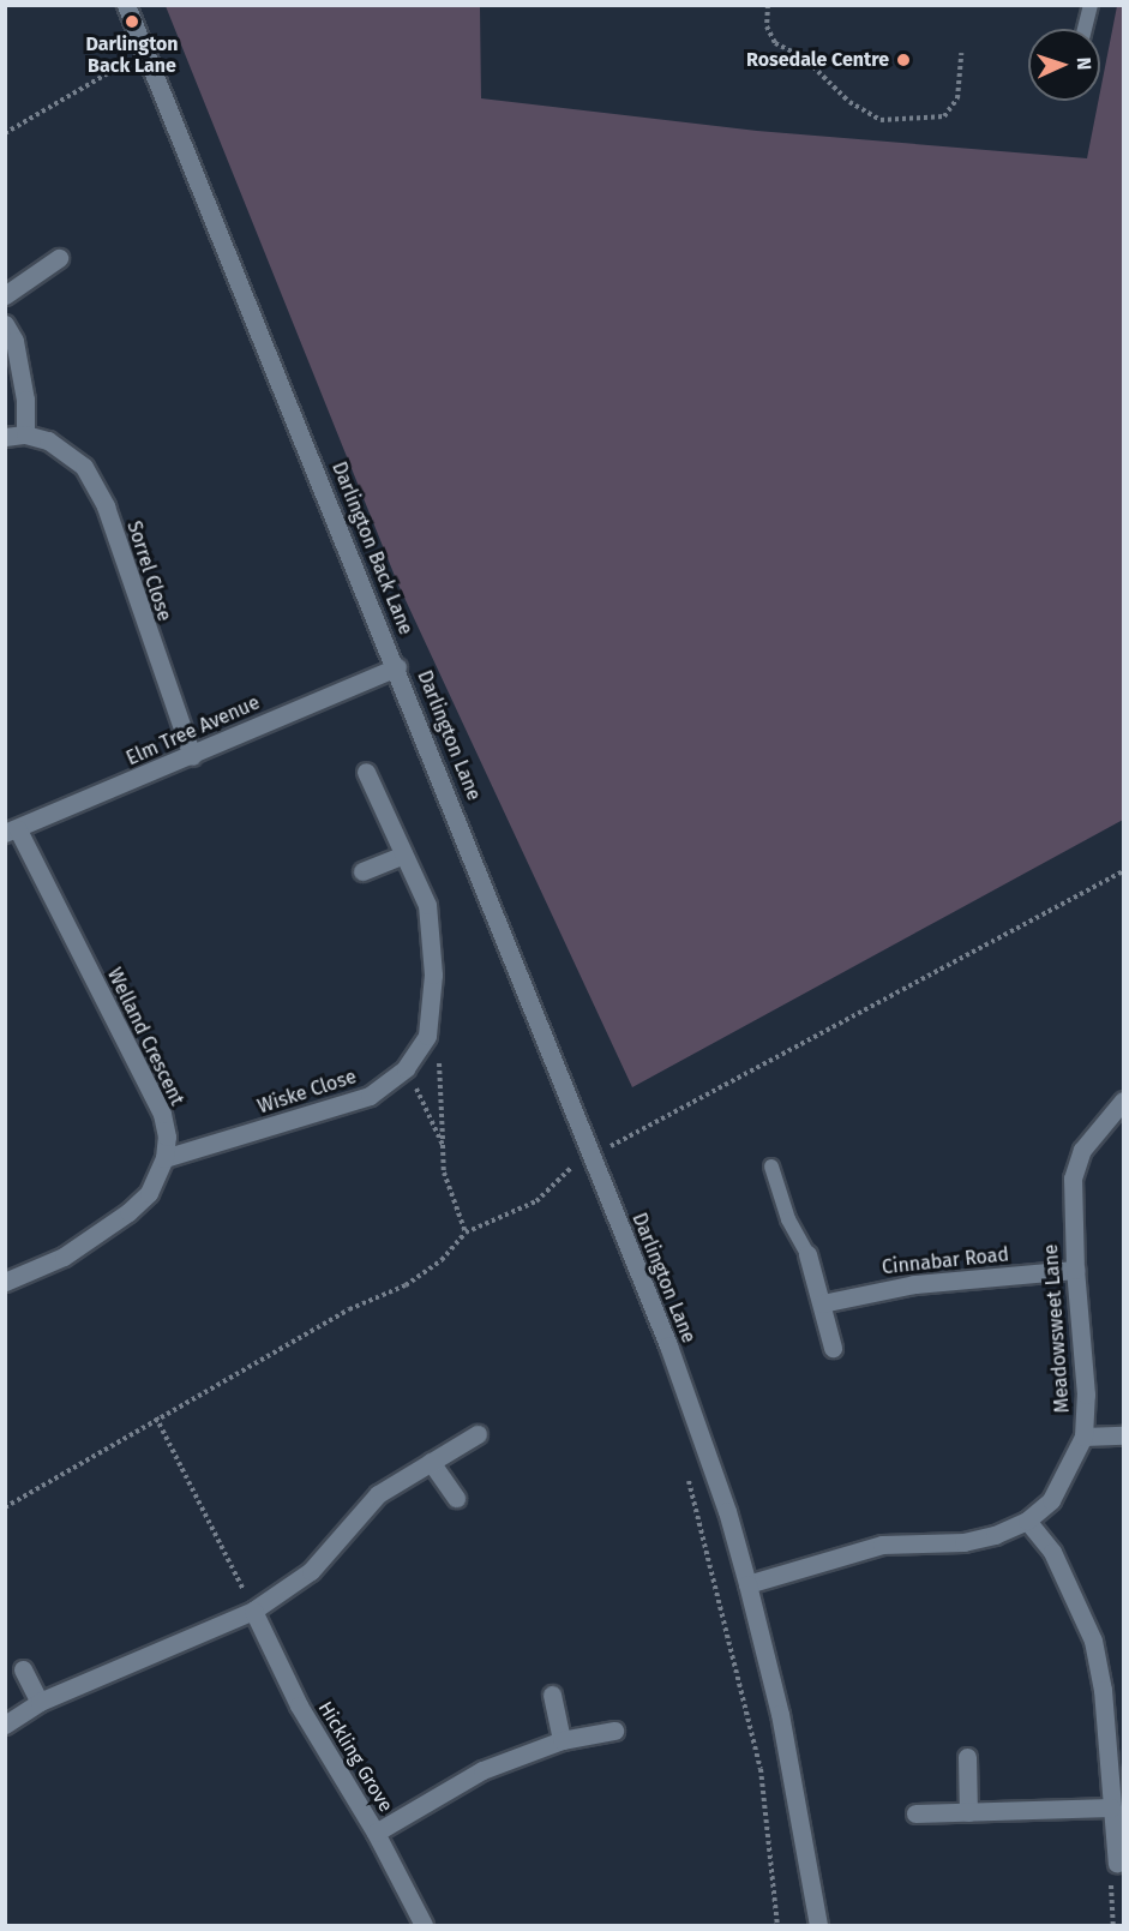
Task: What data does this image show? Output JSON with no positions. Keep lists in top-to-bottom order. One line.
{"streets":{"street":["Darlington Back Lane","Sorrel Close","Elm Tree Avenue","Darlington Lane","Welland Crescent","Wiske Close","Cinnabar Road","Meadowsweet Lane","Hickling Grove"]},"crossings":[["Darlington Back Lane","Elm Tree Avenue"],["Darlington Back Lane","Darlington Lane"],["Sorrel Close","Elm Tree Avenue"],["Elm Tree Avenue","Darlington Lane"],["Elm Tree Avenue","Welland Crescent"],["Darlington Lane","Meadowsweet Lane"],["Welland Crescent","Wiske Close"],["Cinnabar Road","Meadowsweet Lane"]],"places":["Darlington Back Lane","Rosedale Centre"],"north":"right"}
